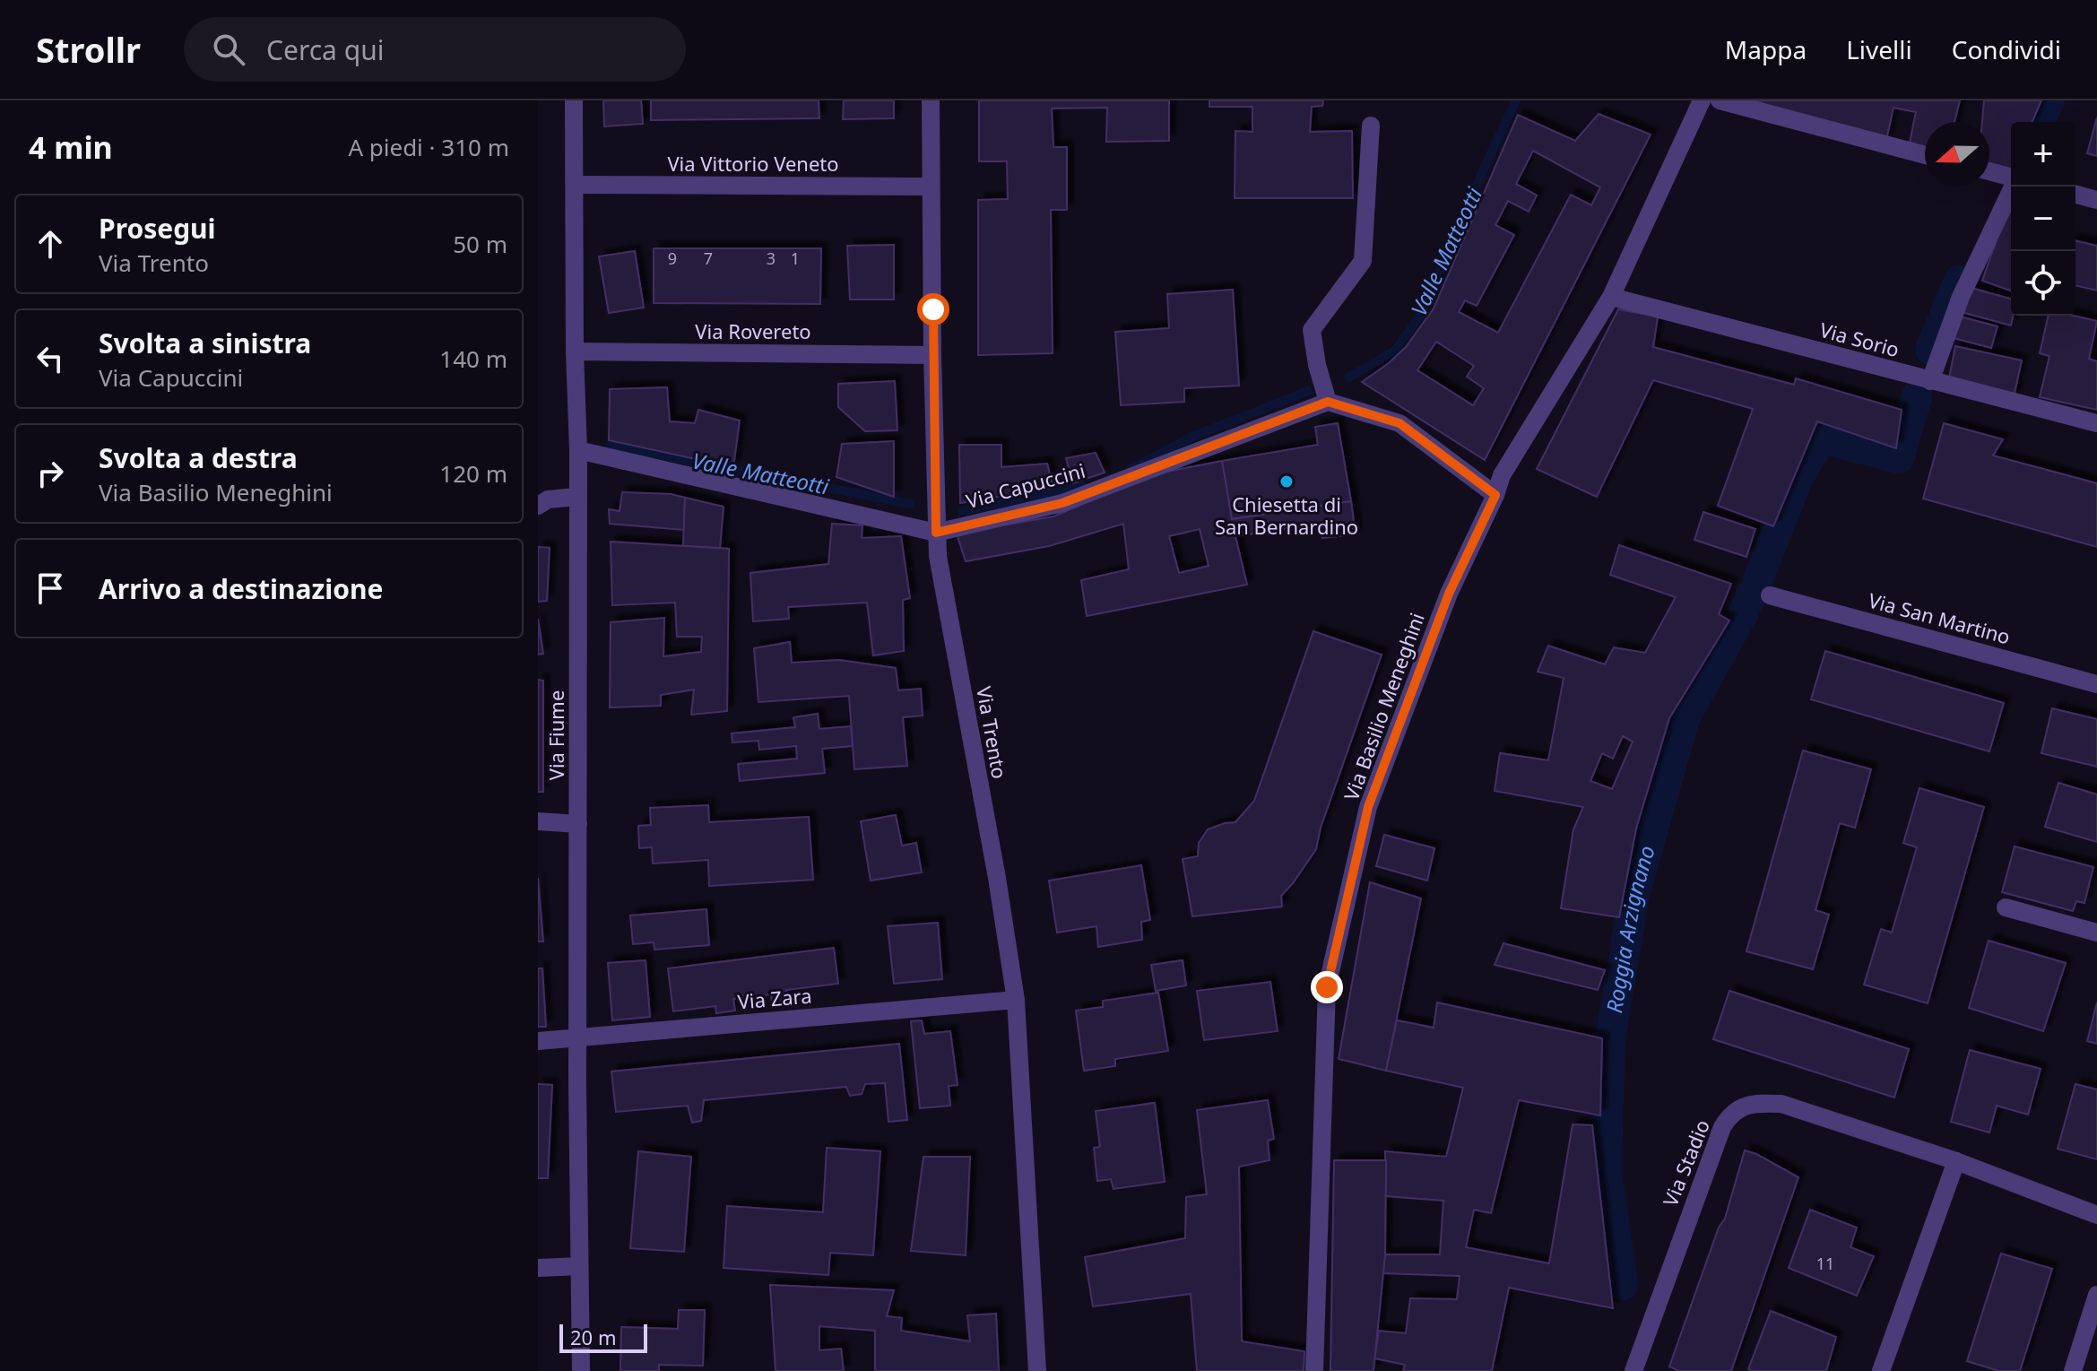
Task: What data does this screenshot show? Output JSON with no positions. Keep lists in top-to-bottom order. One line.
{"streets":{"street":["Via Vittorio Veneto","Via Rovereto","Via Sorio","Via Capuccini","Via San Martino","Via Basilio Meneghini","Via Trento","Via Fiume","Via Zara","Via Stadio"]},"crossings":[["Via Vittorio Veneto","Via Trento"],["Via Vittorio Veneto","Via Fiume"],["Via Rovereto","Via Trento"],["Via Rovereto","Via Fiume"],["Via Sorio","Via Basilio Meneghini"],["Via Capuccini","Via Trento"],["Via Capuccini","Via Fiume"],["Via Trento","Via Zara"],["Via Fiume","Via Zara"]],"water":["Valle Matteotti","Roggia Arzignano"],"places":["Chiesetta di San Bernardino"],"house_numbers":["9","7","3","1","11"],"scale_bar":"20 m","north":"left","page":{"header":"Strollr","search":"Cerca qui","nav":["Mappa","Livelli","Condividi"],"heading":["4 min","A piedi · 310 m"],"map_buttons":["+","−"],"list":[["Prosegui","Via Trento","50 m"],["Svolta a sinistra","Via Capuccini","140 m"],["Svolta a destra","Via Basilio Meneghini","120 m"],"Arrivo a destinazione"],"scale":"20 m"}}
